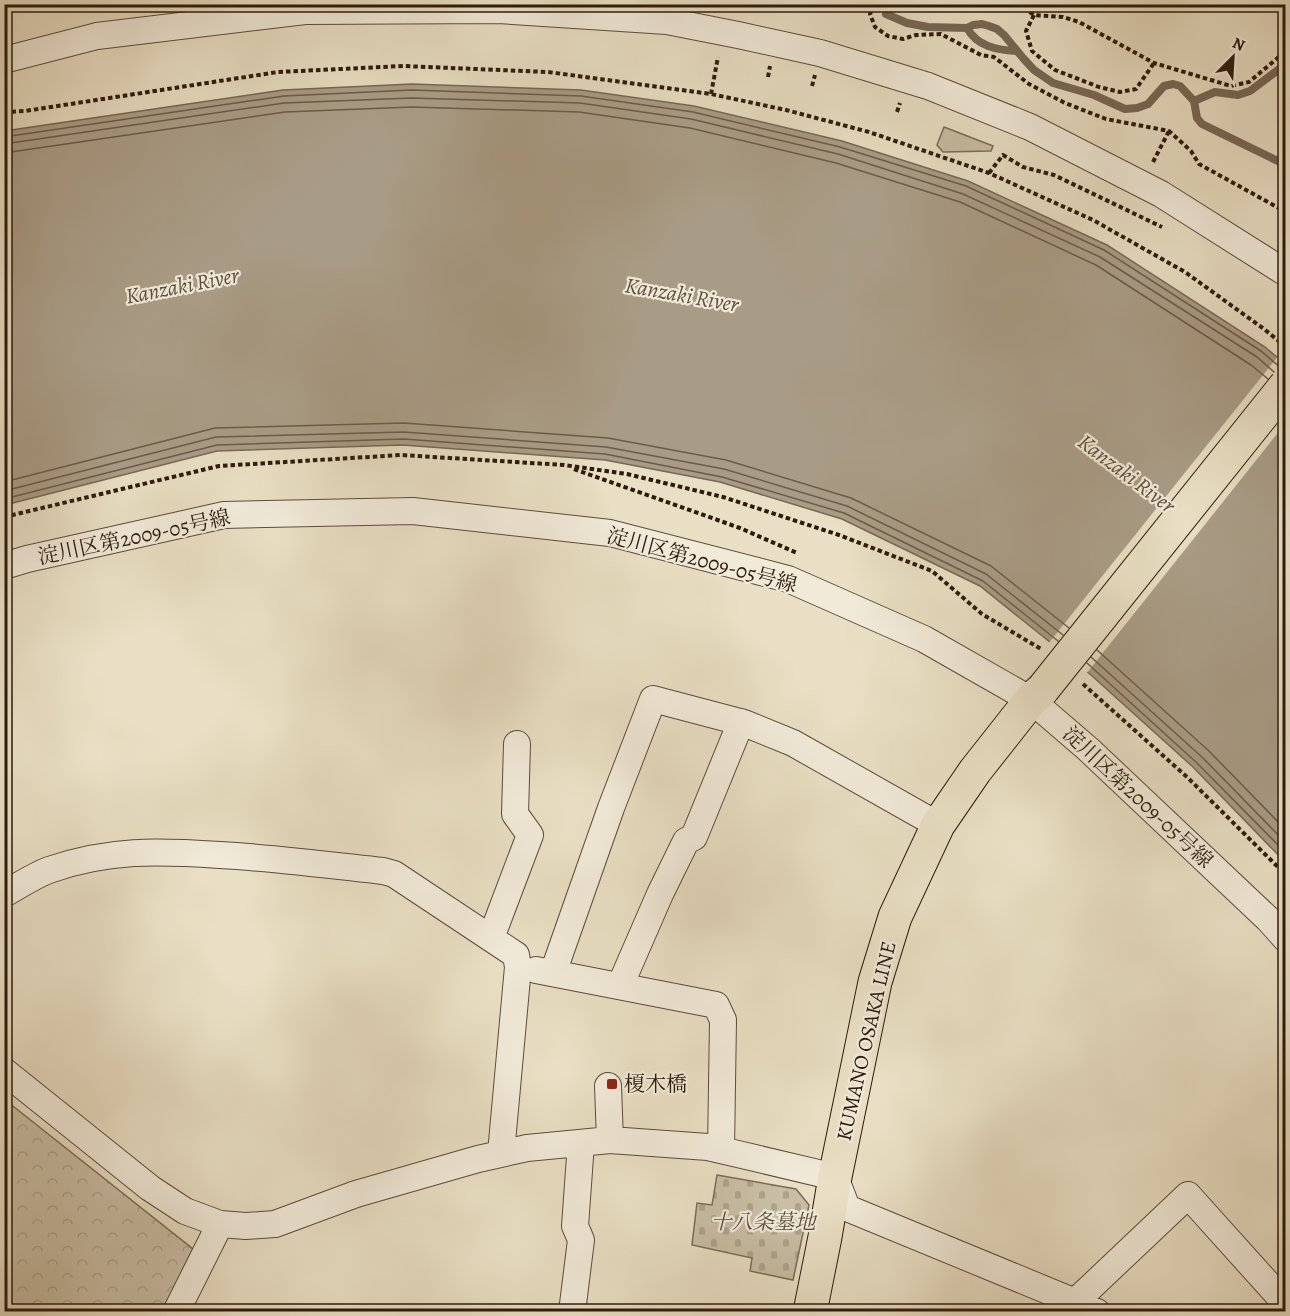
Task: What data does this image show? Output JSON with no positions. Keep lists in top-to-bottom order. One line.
{"streets":{"main road":["KUMANO OSAKA LINE"],"street":["淀川区第2009-05号線"]},"crossings":[["淀川区第2009-05号線","KUMANO OSAKA LINE"]],"water":["Kanzaki River"],"parks":["十八条墓地"],"places":{"transit":["榎木橋"]},"north":"top right"}
